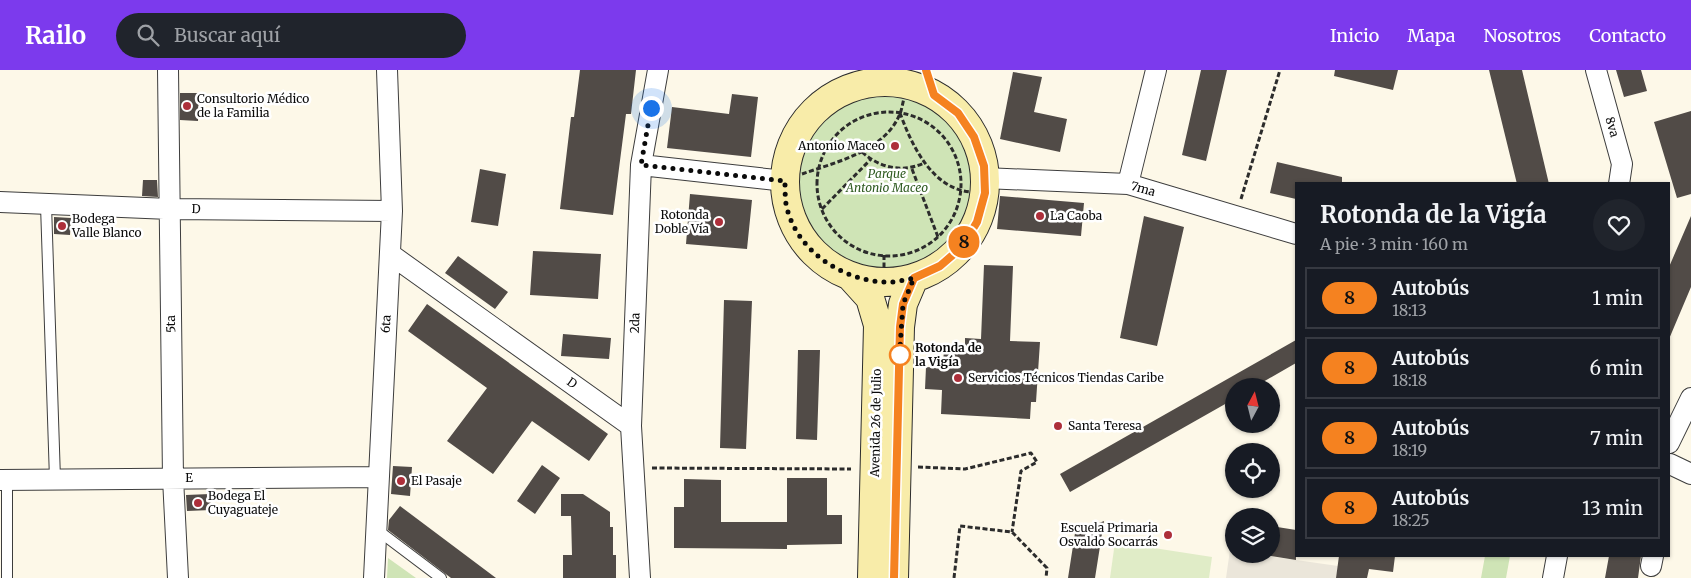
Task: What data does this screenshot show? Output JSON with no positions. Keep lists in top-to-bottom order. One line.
{"streets":{"main road":["Avenida 26 de Julio"],"street":["8va","7ma","D","2da","5ta","6ta","E"]},"crossings":[["D","2da"],["D","5ta"],["D","6ta"],["5ta","E"],["6ta","E"]],"parks":["Parque Antonio Maceo"],"places":["Consultorio Médico de la Familia","Antonio Maceo","La Caoba","Rotonda Doble Vía","Bodega Valle Blanco","Rotonda de la Vigía","Servicios Técnicos Tiendas Caribe","Santa Teresa","El Pasaje","Bodega El Cuyaguateje","Escuela Primaria Osvaldo Socarrás"],"lines":["bus line 8"],"north":"top","page":{"header":"Railo","search":"Buscar aquí","nav":["Inicio","Mapa","Nosotros","Contacto"],"on_map":"8","heading":["Rotonda de la Vigía","A pie · 3 min · 160 m"],"list":[{"mark":"8","name":"Autobús","note":"18:13","value":"1 min"},{"mark":"8","name":"Autobús","note":"18:18","value":"6 min"},{"mark":"8","name":"Autobús","note":"18:19","value":"7 min"},{"mark":"8","name":"Autobús","note":"18:25","value":"13 min"}]}}
